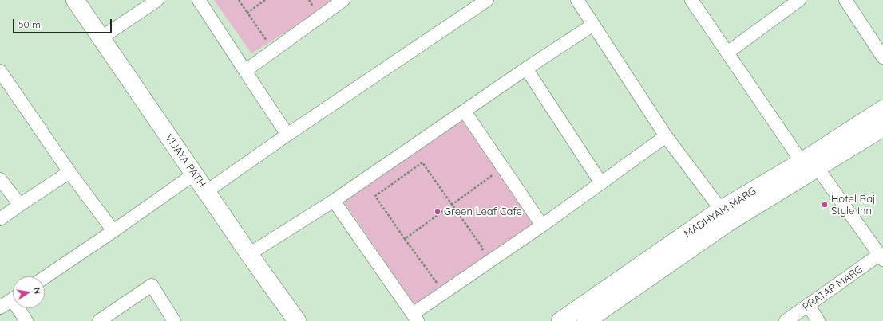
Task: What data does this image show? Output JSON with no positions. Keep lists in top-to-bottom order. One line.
{"streets":{"street":["VIJAYA PATH","MADHYAM MARG","PRATAP MARG"]},"places":["Hotel Raj Style Inn","Green Leaf Cafe"],"scale_bar":"50 m","north":"right"}
